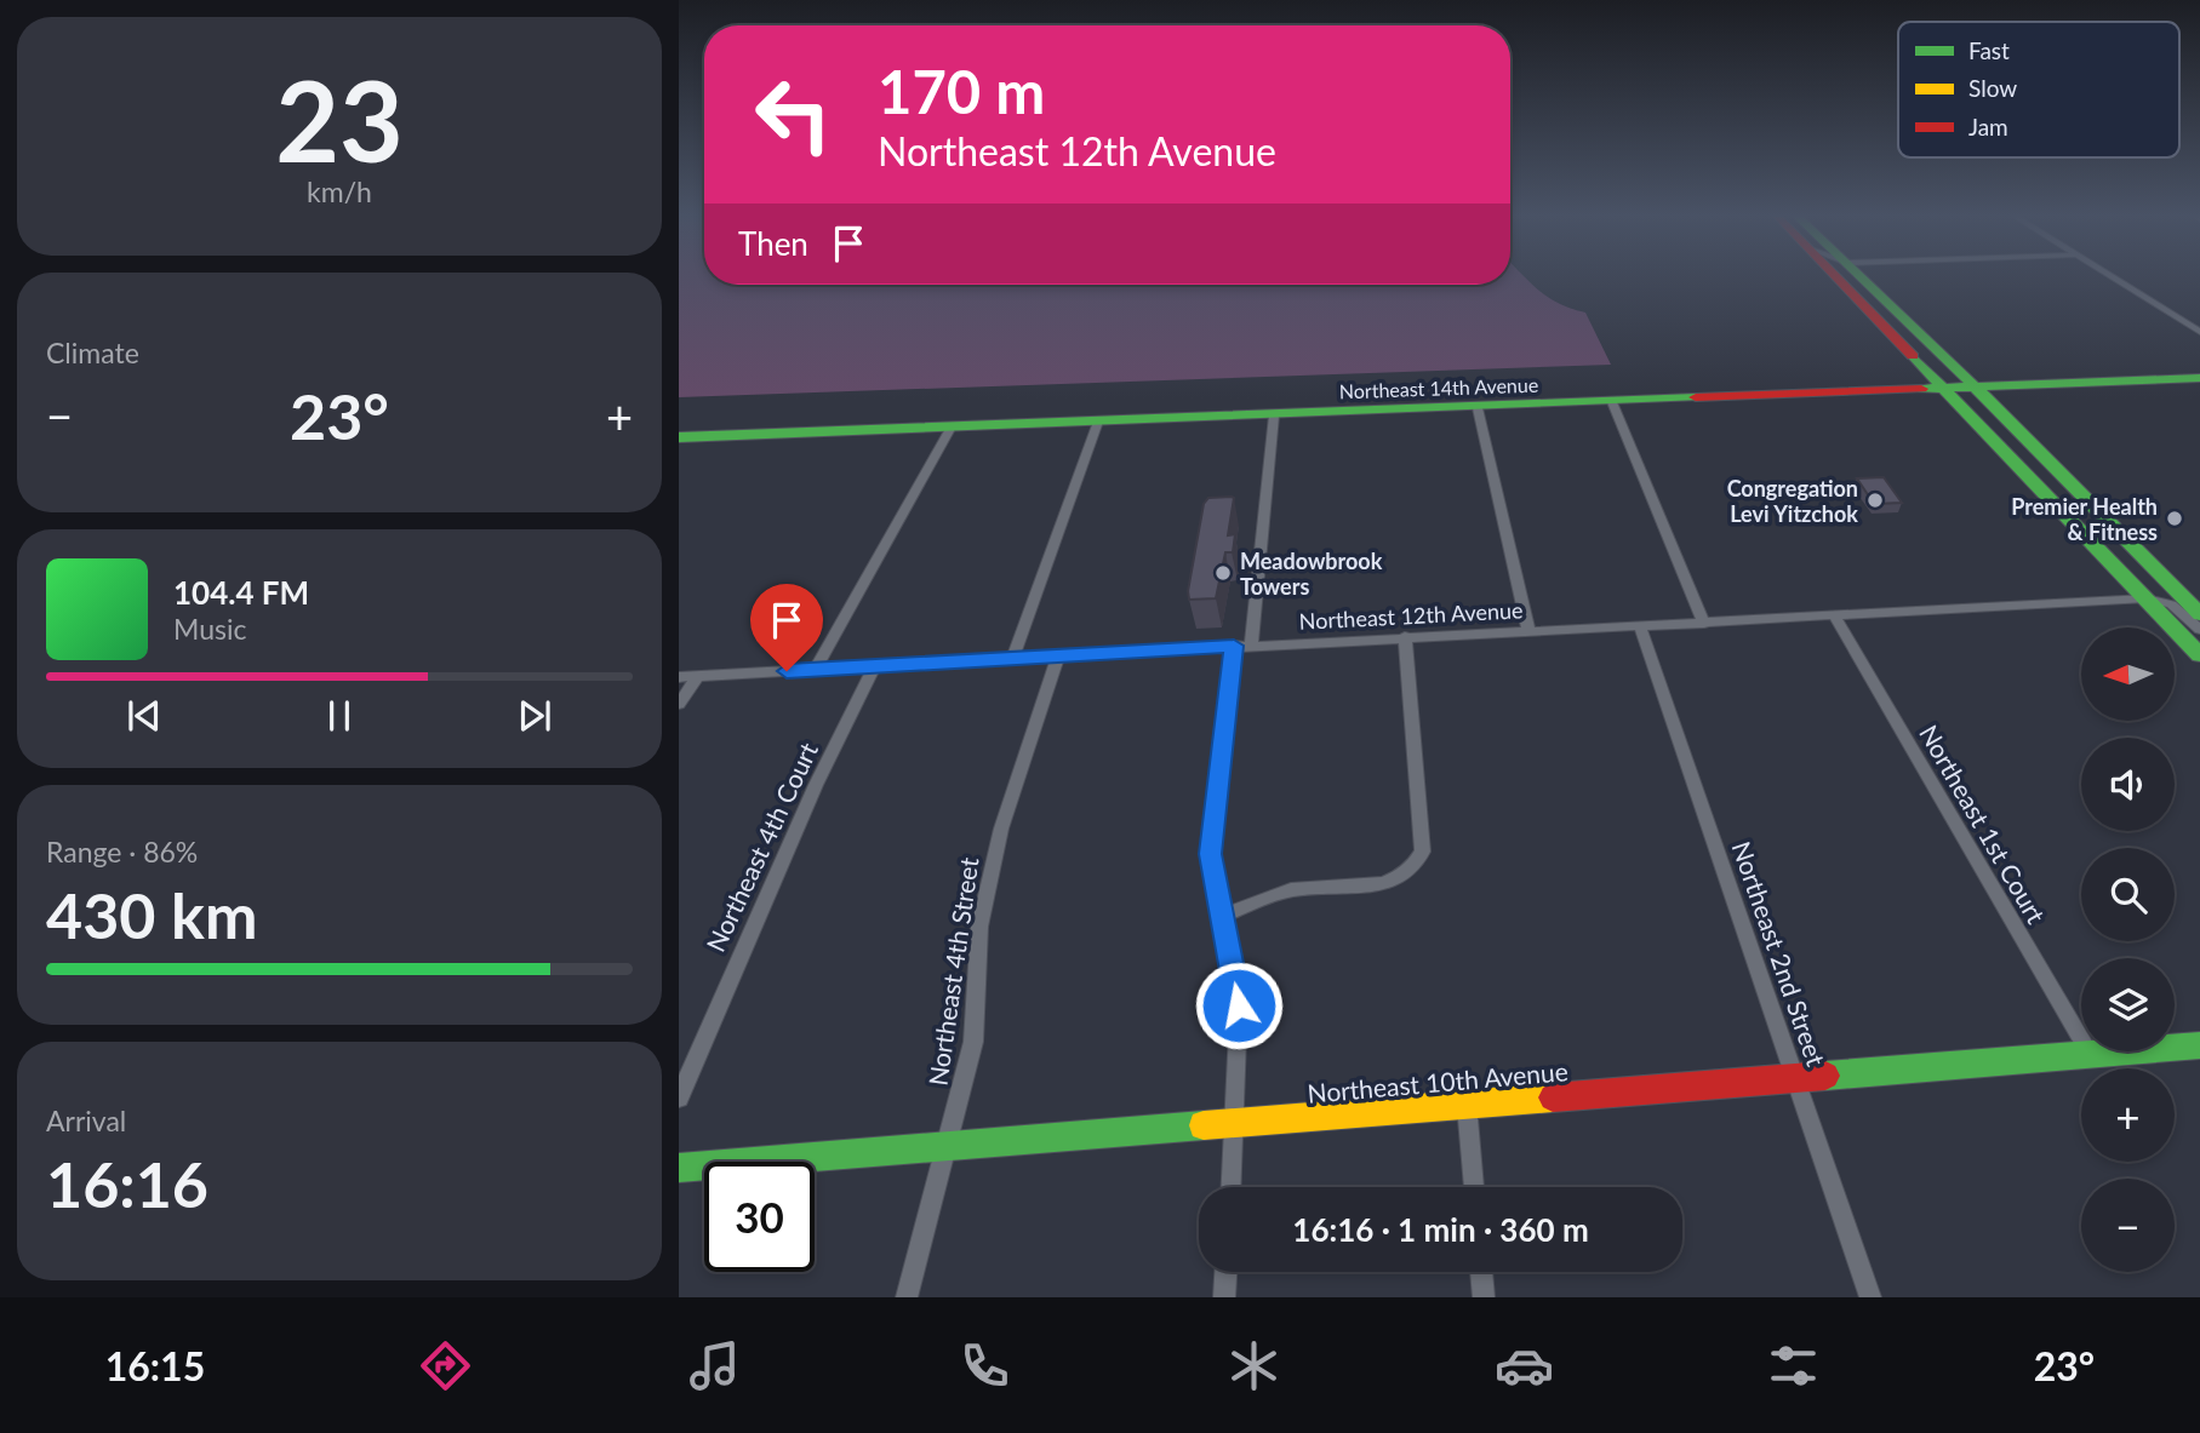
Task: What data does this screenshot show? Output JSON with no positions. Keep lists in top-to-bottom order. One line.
{"streets":{"street":["Northeast 14th Avenue","Northeast 12th Avenue","Northeast 1st Court","Northeast 4th Court","Northeast 2nd Street","Northeast 4th Street","Northeast 10th Avenue"]},"crossings":[["Northeast 12th Avenue","Northeast 1st Court"],["Northeast 12th Avenue","Northeast 4th Court"],["Northeast 12th Avenue","Northeast 2nd Street"],["Northeast 12th Avenue","Northeast 4th Street"],["Northeast 1st Court","Northeast 10th Avenue"],["Northeast 2nd Street","Northeast 10th Avenue"],["Northeast 4th Street","Northeast 10th Avenue"]],"places":["Congregation Levi Yitzchok","Premier Health & Fitness","Meadowbrook Towers"],"legend":["Fast","Slow","Jam"],"north":"left","page":{"tile":[["23","km/h"],"Climate",["Range · 86%","430 km"],["Arrival","16:16"]],"turn":["170 m","Northeast 12th Avenue"],"then":"Then","heat":["−","23°","+"],"song":["104.4 FM","Music"],"map_buttons":["+","−"],"limit":"30","trip":"16:16 · 1 min · 360 m","tabs":["16:15","23°"]}}
